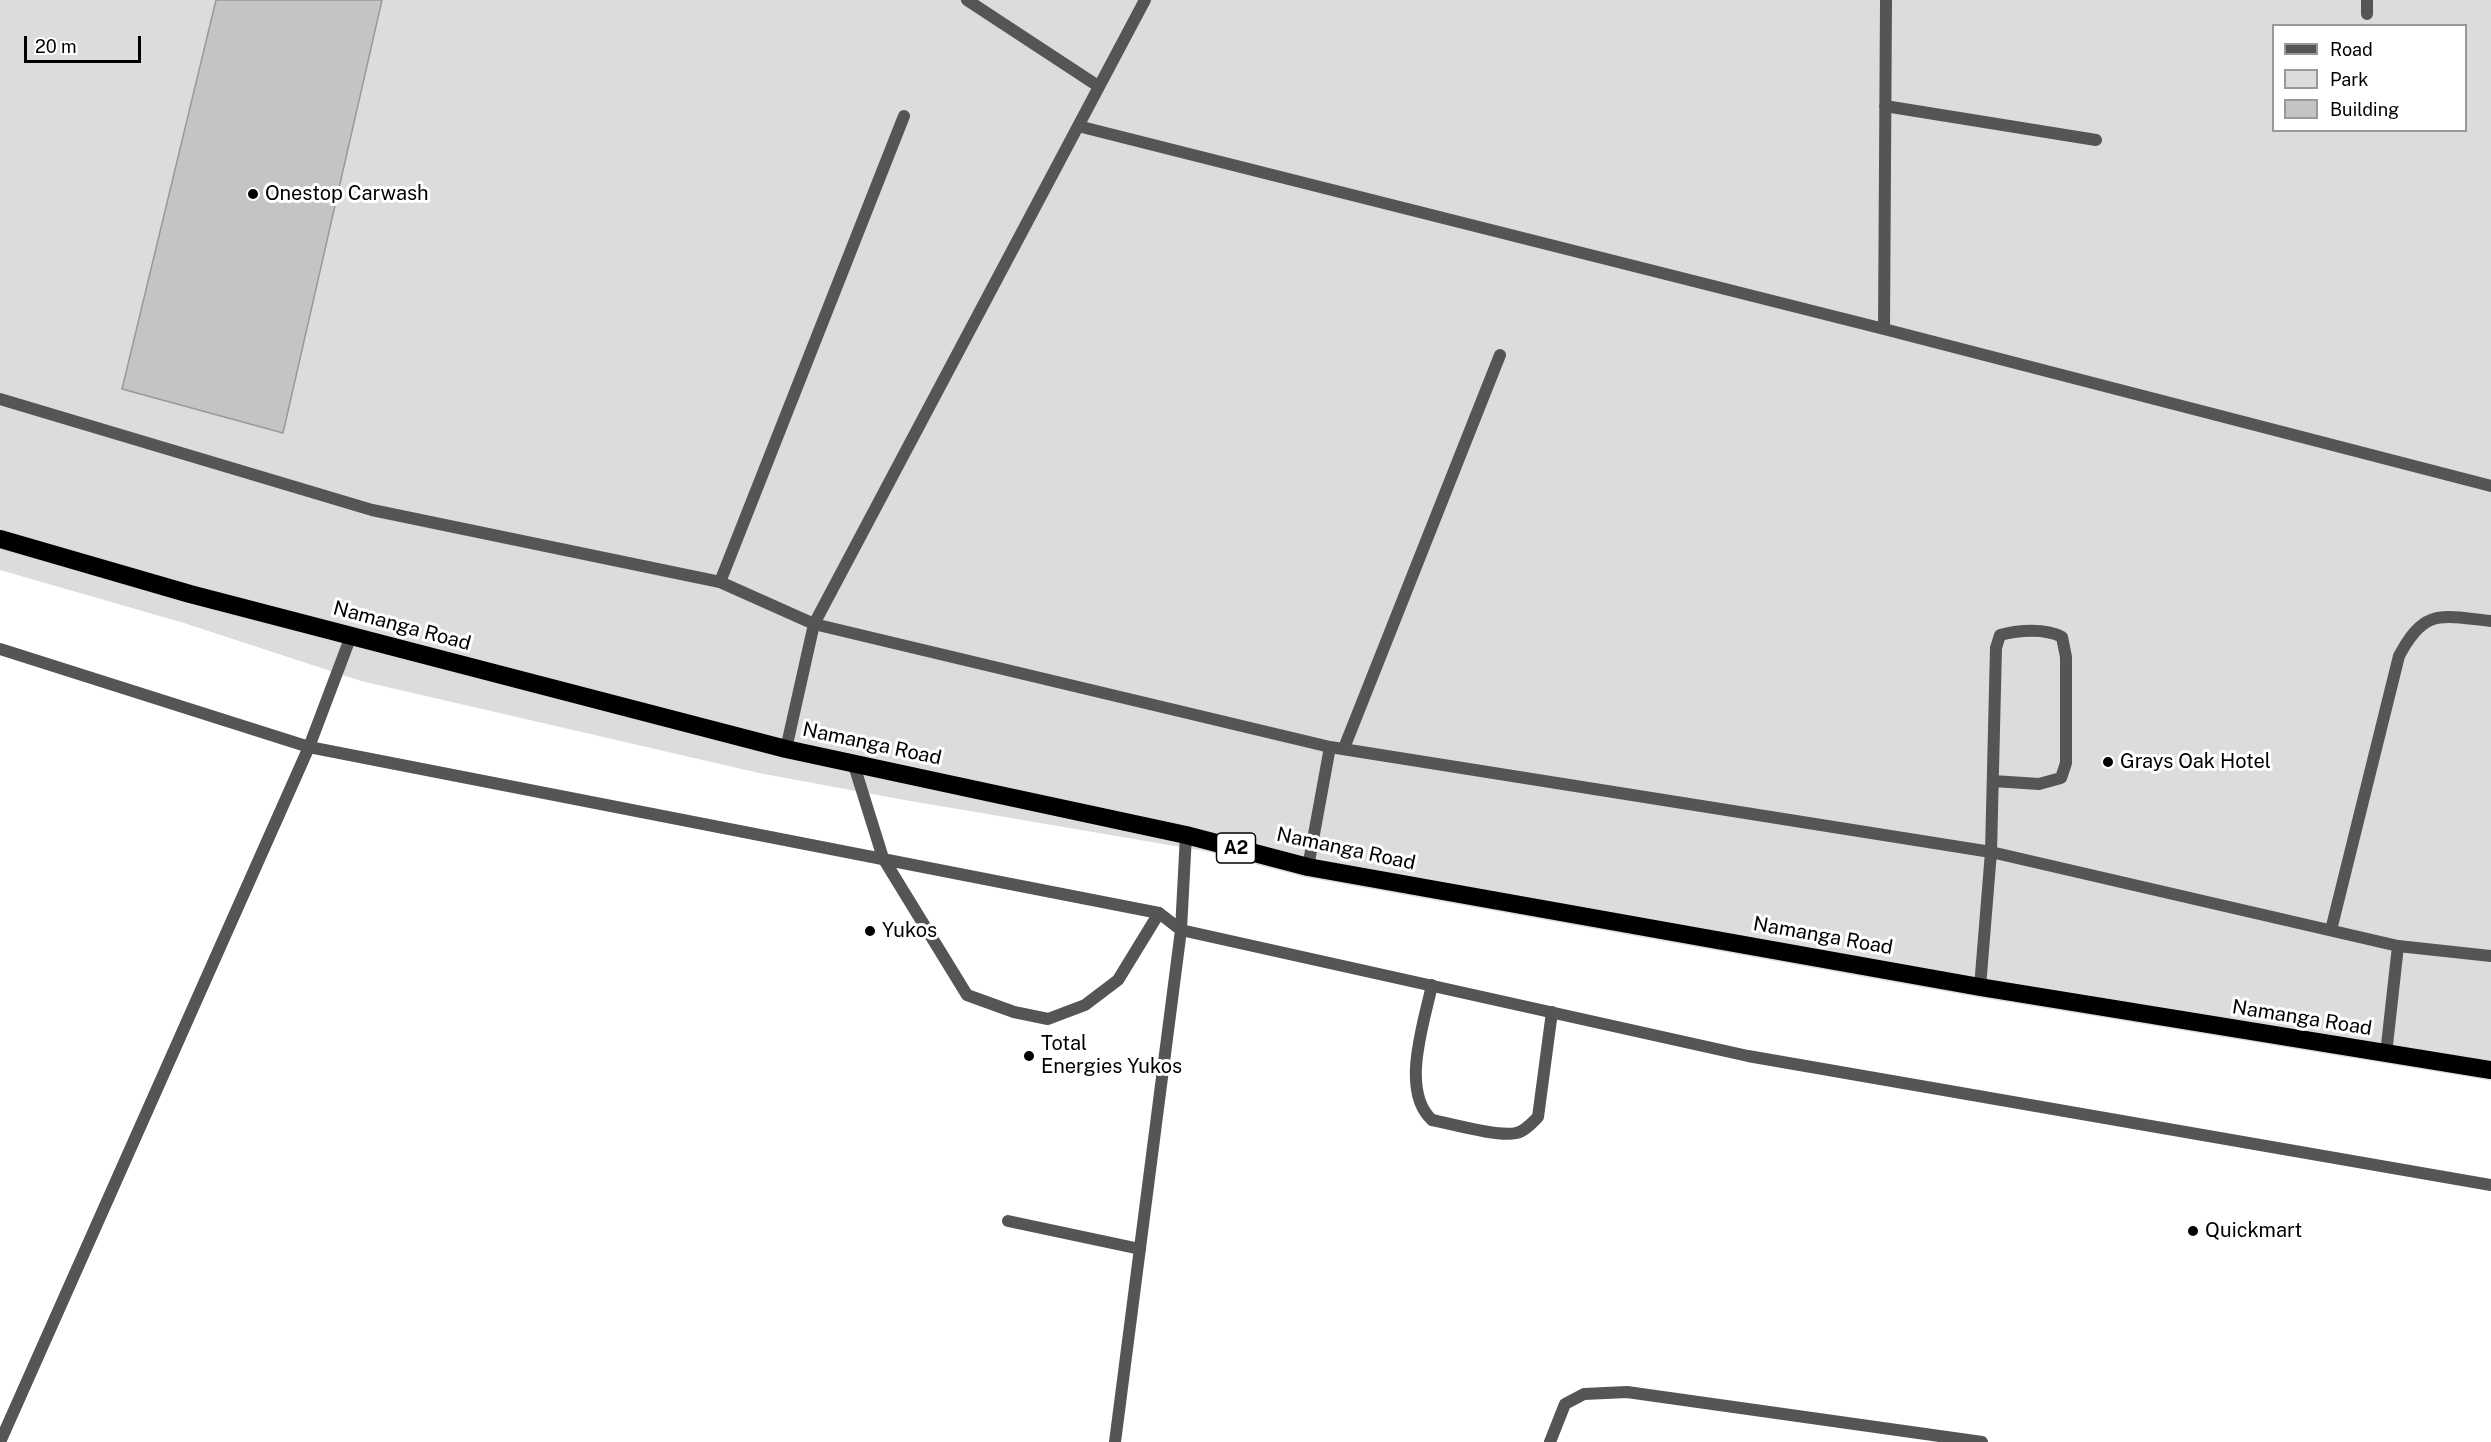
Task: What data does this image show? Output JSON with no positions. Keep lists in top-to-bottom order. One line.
{"streets":{"highway":["Namanga Road","A2"]},"places":["Onestop Carwash","Grays Oak Hotel","Yukos","Total Energies Yukos","Quickmart"],"legend":["Road","Park","Building"],"scale_bar":"20 m"}
